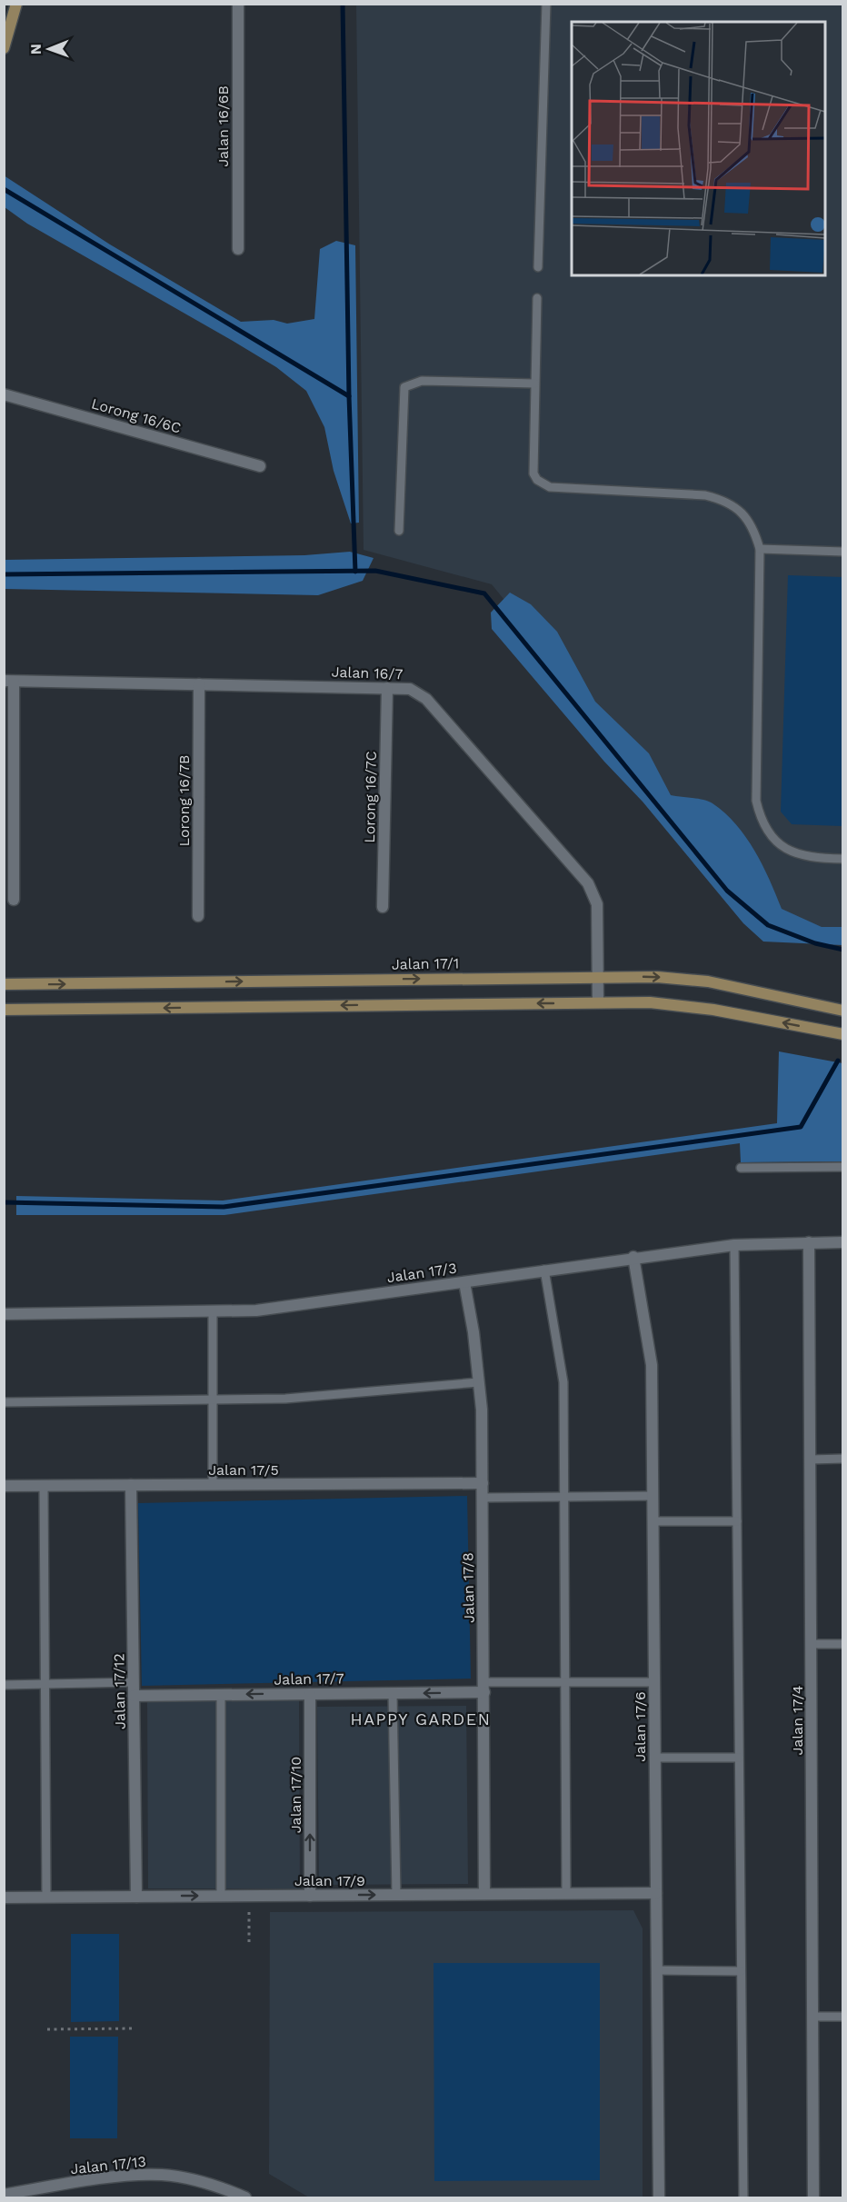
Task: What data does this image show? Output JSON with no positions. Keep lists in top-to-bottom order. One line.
{"streets":{"street":["Jalan 16/6B","Lorong 16/6C","Jalan 16/7","Lorong 16/7C","Lorong 16/7B","Jalan 17/1","Jalan 17/3","Jalan 17/5","Jalan 17/8","Jalan 17/7","Jalan 17/12","Jalan 17/4","Jalan 17/6","Jalan 17/10","Jalan 17/9","Jalan 17/13"]},"crossings":[["Jalan 16/7","Lorong 16/7C"],["Jalan 16/7","Lorong 16/7B"],["Jalan 16/7","Jalan 17/1"],["Jalan 17/3","Jalan 17/8"],["Jalan 17/3","Jalan 17/4"],["Jalan 17/3","Jalan 17/6"],["Jalan 17/5","Jalan 17/8"],["Jalan 17/5","Jalan 17/12"],["Jalan 17/8","Jalan 17/7"],["Jalan 17/8","Jalan 17/9"],["Jalan 17/7","Jalan 17/12"],["Jalan 17/7","Jalan 17/10"],["Jalan 17/12","Jalan 17/9"],["Jalan 17/6","Jalan 17/9"],["Jalan 17/10","Jalan 17/9"]],"one_way":["Jalan 17/7","Jalan 17/10"],"districts":["HAPPY GARDEN"],"north":"left"}
